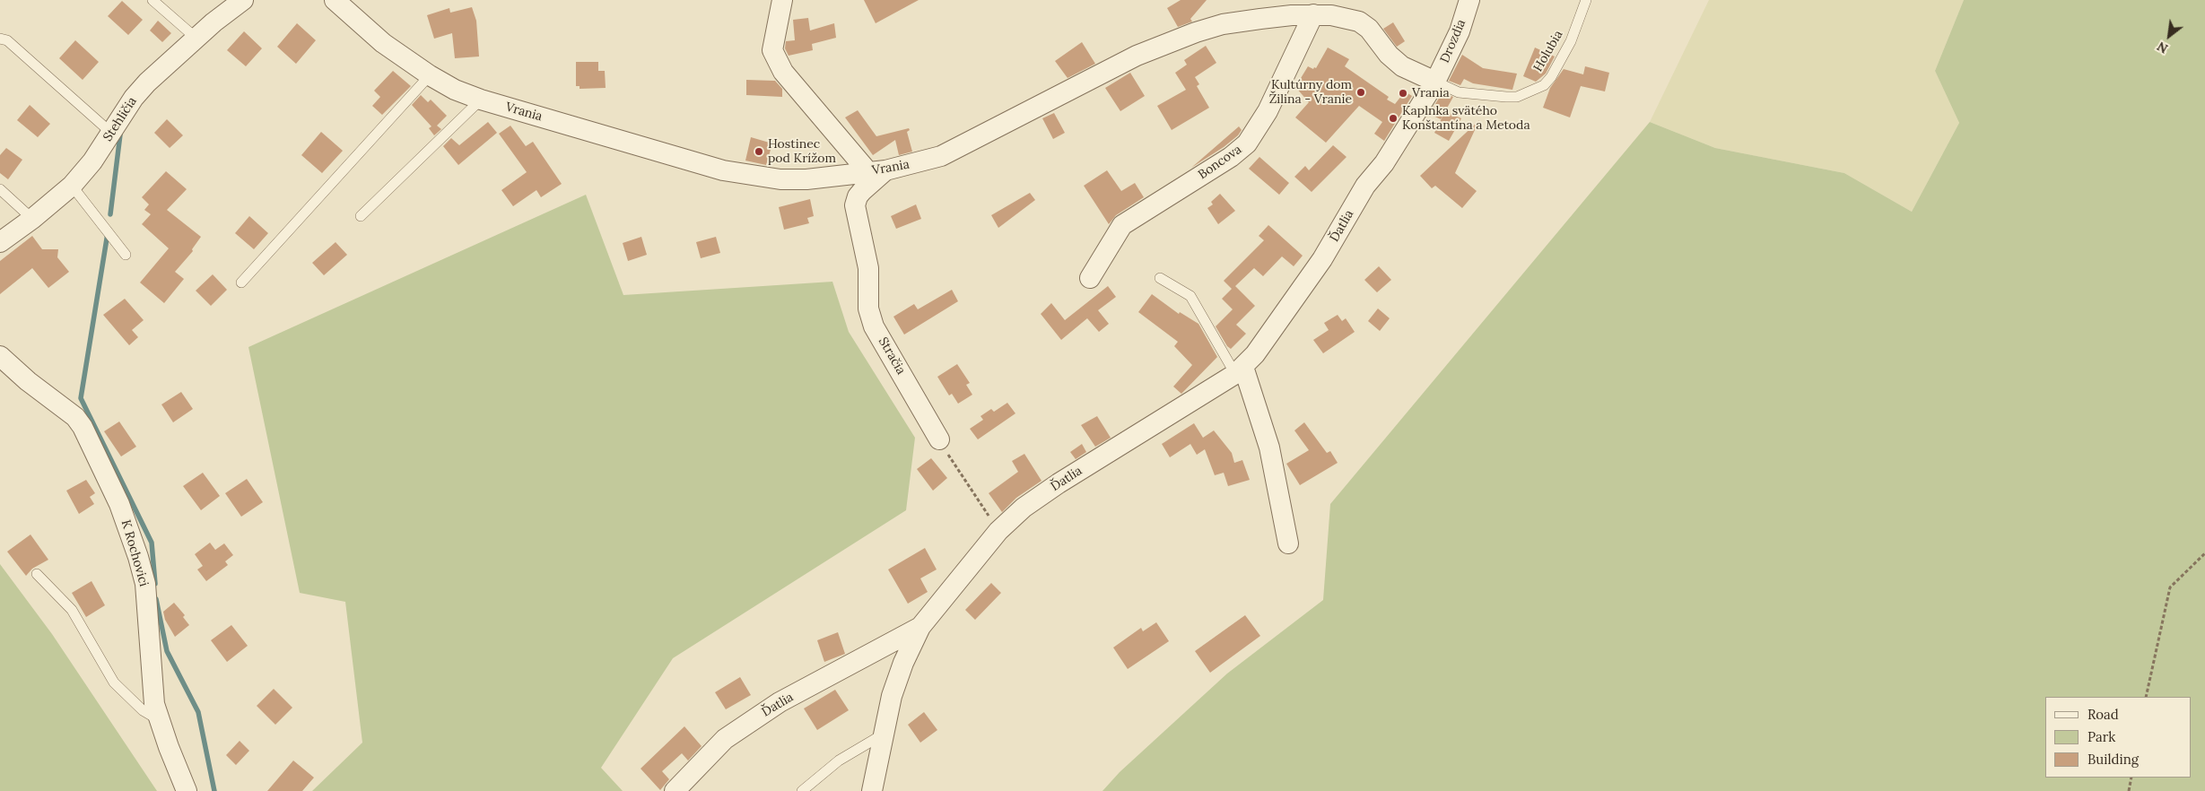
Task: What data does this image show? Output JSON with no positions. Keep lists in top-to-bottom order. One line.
{"streets":{"street":["Drozdia","Vrania","Stehličia","Boncova","Ďatlia","Stračia","K Rochovici"],"lane":["Holubia"]},"crossings":[["Drozdia","Holubia"],["Drozdia","Vrania"],["Drozdia","Ďatlia"],["Holubia","Vrania"],["Holubia","Ďatlia"],["Vrania","Boncova"],["Vrania","Ďatlia"],["Vrania","Stračia"]],"places":["Kultúrny dom Žilina - Vranie","Vrania","Kaplnka svätého Konštantína a Metoda","Hostinec pod Krížom"],"legend":["Road","Park","Building"],"north":"bottom left"}
